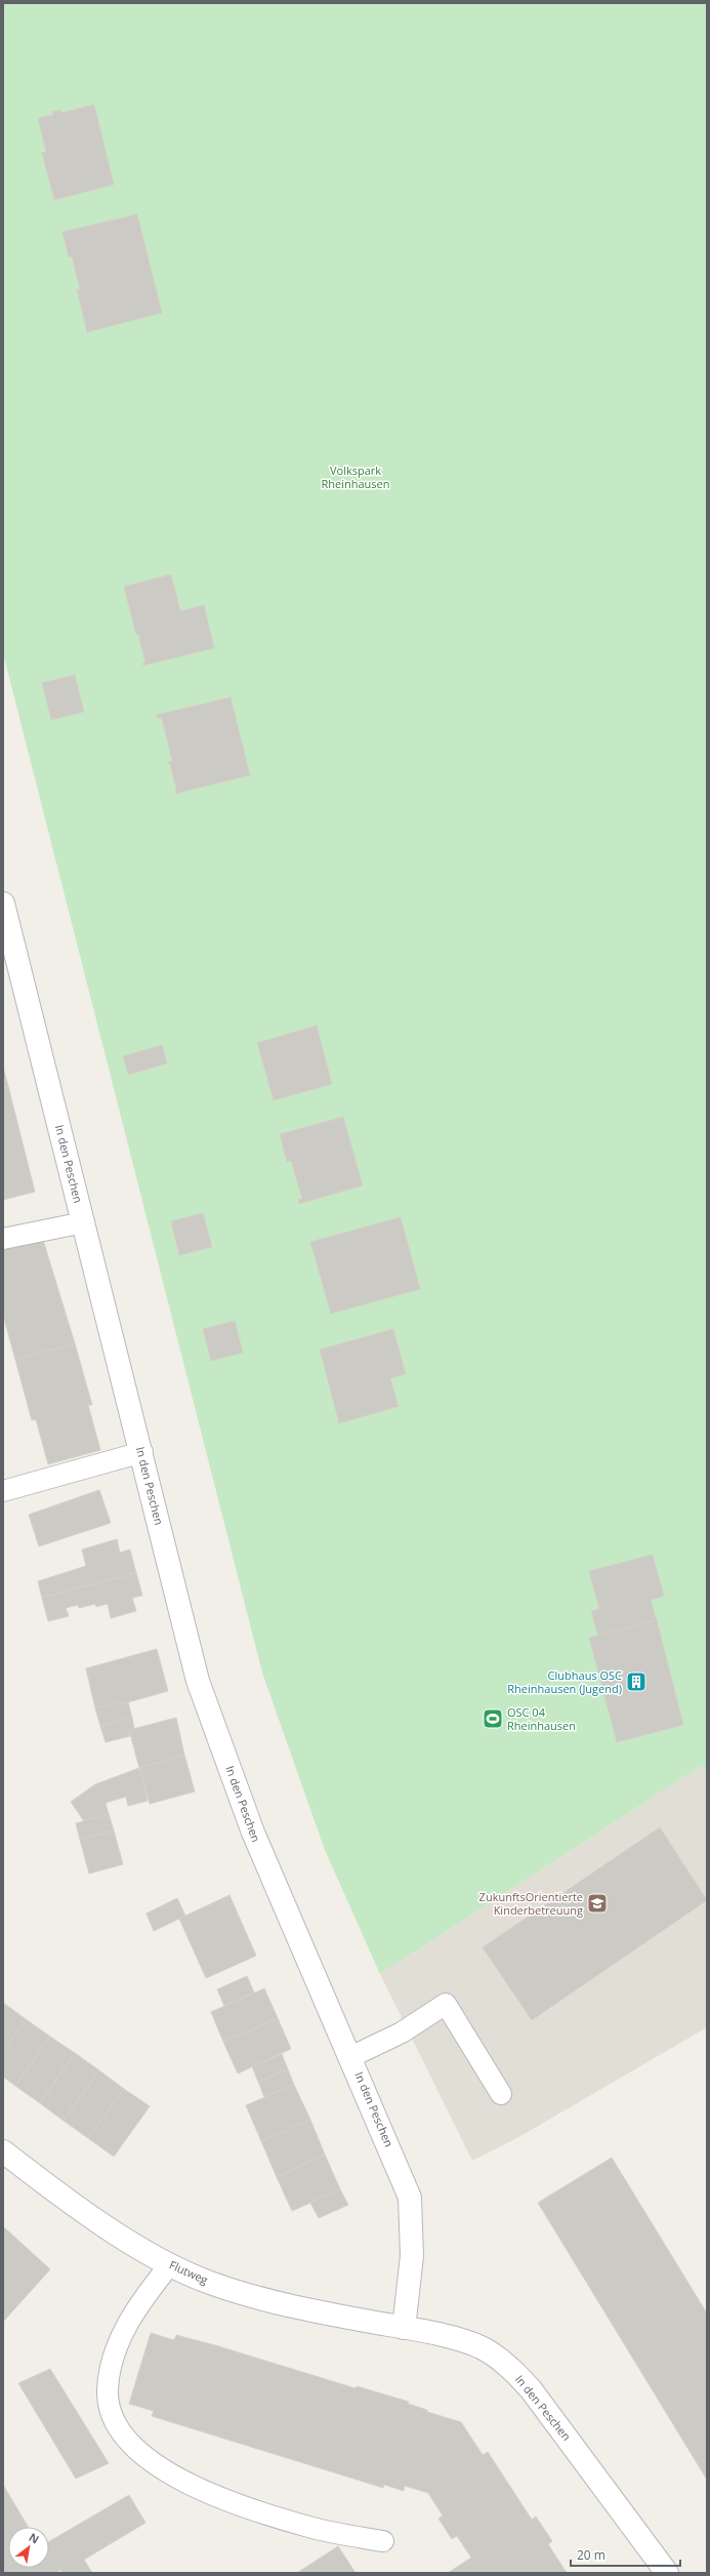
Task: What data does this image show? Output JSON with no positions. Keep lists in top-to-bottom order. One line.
{"streets":{"street":["In den Peschen","Flutweg"]},"crossings":[["In den Peschen","Flutweg"]],"parks":["Volkspark Rheinhausen"],"places":{"building":["Clubhaus OSC Rheinhausen (Jugend)"],"sports":["OSC 04 Rheinhausen"],"school or university":["ZukunftsOrientierte Kinderbetreuung"]},"scale_bar":"20 m","north":"top right"}
